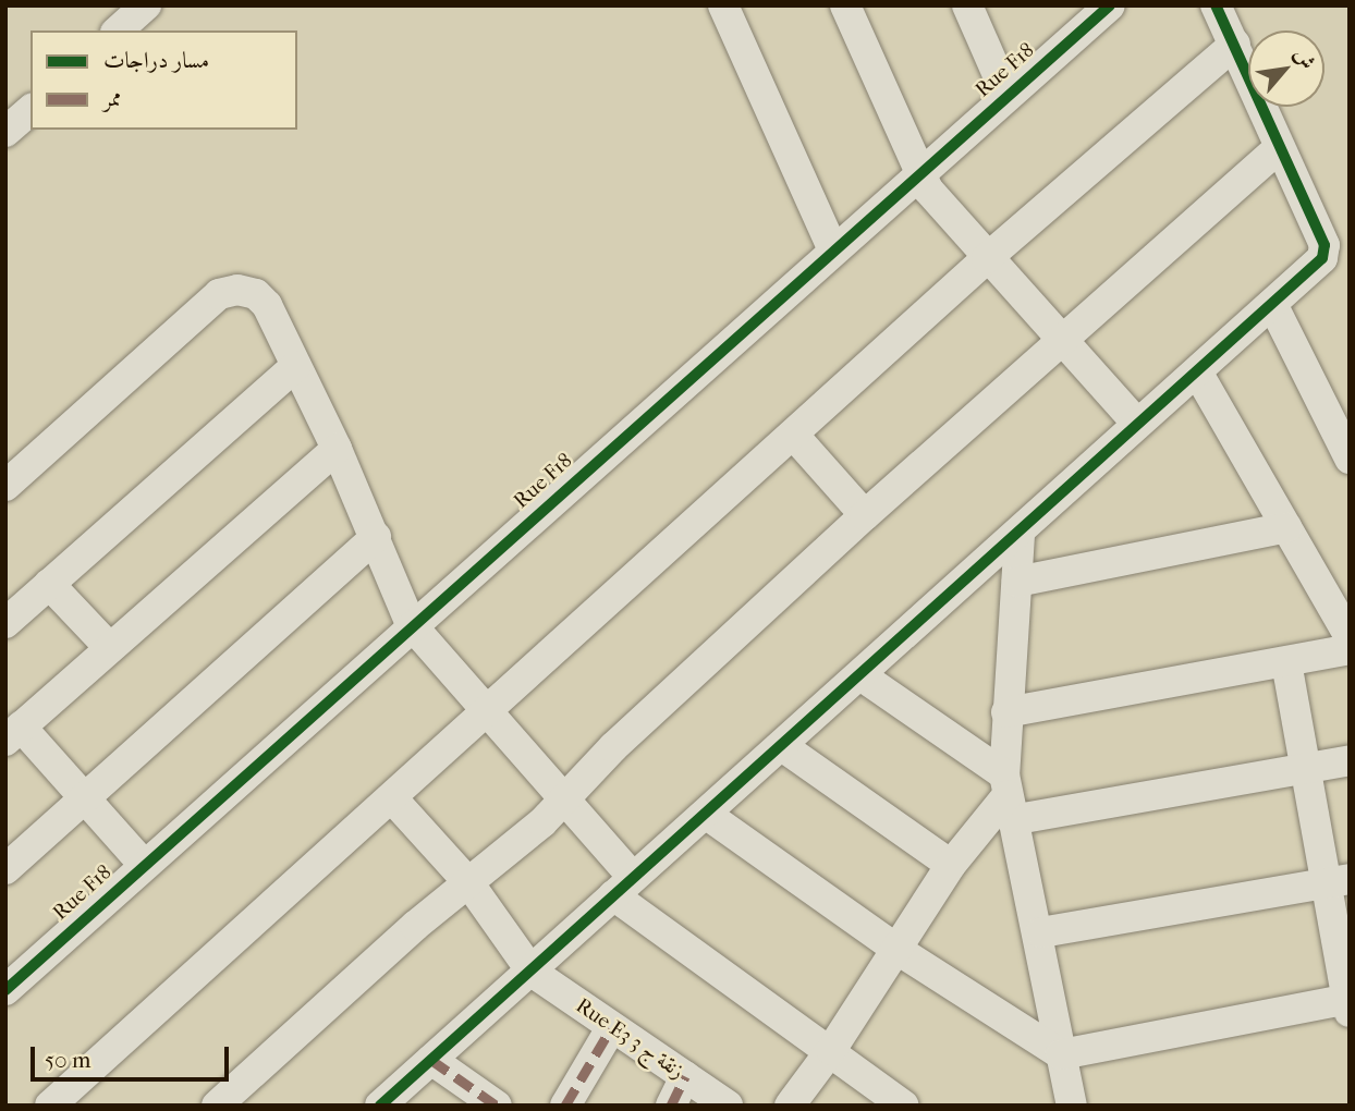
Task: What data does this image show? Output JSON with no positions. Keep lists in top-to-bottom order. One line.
{"streets":{"street":["Rue F18","Rue E3 زنقة ج 3"]},"legend":["مسار دراجات","ممر"],"scale_bar":"50 m","north":"top right"}
